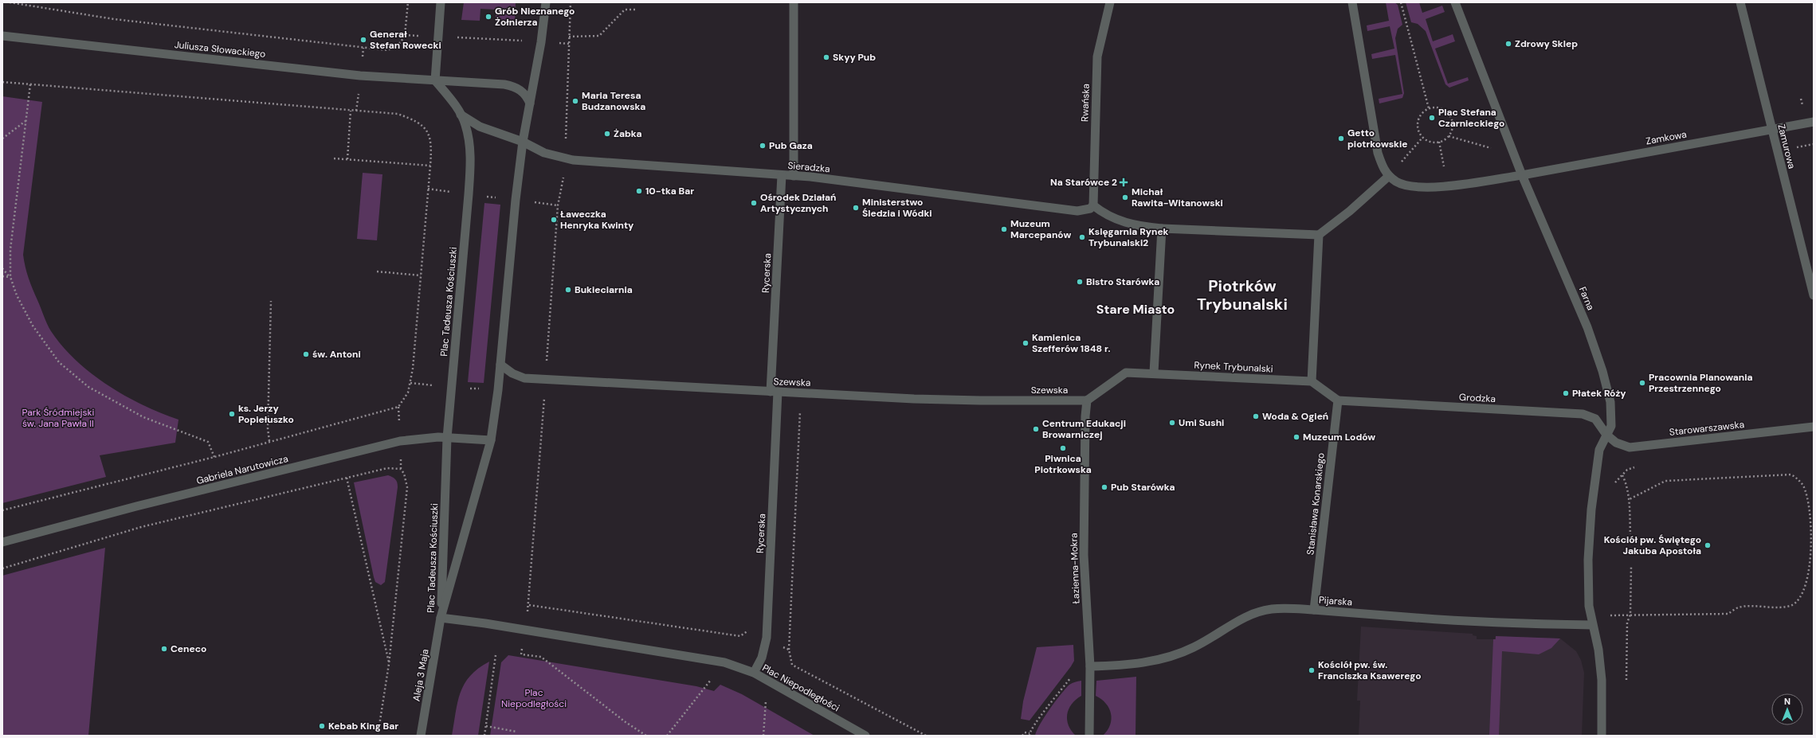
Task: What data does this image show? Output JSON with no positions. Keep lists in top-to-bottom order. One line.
{"streets":{"street":["Juliusza Słowackiego","Rwańska","Zamkowa","Zamurowa","Sieradzka","Rycerska","Farna","Plac Tadeusza Kościuszki","Rynek Trybunalski","Szewska","Grodzka","Starowarszawska","Gabriela Narutowicza","Stanisława Konarskiego","Łazienna-Mokra","Pijarska","Aleja 3 Maja","Plac Niepodległości"]},"crossings":[["Juliusza Słowackiego","Plac Tadeusza Kościuszki"],["Rwańska","Sieradzka"],["Zamkowa","Zamurowa"],["Zamkowa","Farna"],["Sieradzka","Rycerska"],["Sieradzka","Plac Tadeusza Kościuszki"],["Rycerska","Szewska"],["Rycerska","Plac Niepodległości"],["Farna","Grodzka"],["Farna","Starowarszawska"],["Farna","Pijarska"],["Plac Tadeusza Kościuszki","Szewska"],["Plac Tadeusza Kościuszki","Gabriela Narutowicza"],["Plac Tadeusza Kościuszki","Aleja 3 Maja"],["Plac Tadeusza Kościuszki","Plac Niepodległości"],["Rynek Trybunalski","Szewska"],["Rynek Trybunalski","Łazienna-Mokra"],["Szewska","Łazienna-Mokra"],["Grodzka","Starowarszawska"],["Grodzka","Stanisława Konarskiego"],["Stanisława Konarskiego","Pijarska"],["Łazienna-Mokra","Pijarska"],["Aleja 3 Maja","Plac Niepodległości"]],"districts":["Piotrków Trybunalski","Stare Miasto"],"parks":["Park Śródmiejski św. Jana Pawła II","Plac Niepodległości"],"places":{"other":["Grób Nieznanego Żołnierza","Generał Stefan Rowecki","Zdrowy Sklep","Skyy Pub","Maria Teresa Budzanowska","Plac Stefana Czarnieckiego","Żabka","Getto piotrkowskie","Pub Gaza","10-tka Bar","Michał Rawita-Witanowski","Ośrodek Działań Artystycznych","Ministerstwo Śledzia i Wódki","Ławeczka Henryka Kwinty","Muzeum Marcepanów","Księgarnia Rynek Trybunalski2","Bistro Starówka","Bukieciarnia","Kamienica Szefferów 1848 r.","św. Antoni","Pracownia Planowania Przestrzennego","Płatek Róży","ks. Jerzy Popiełuszko","Woda & Ogień","Umi Sushi","Centrum Edukacji Browarniczej","Muzeum Lodów","Piwnica Piotrkowska","Pub Starówka","Kościół pw. Świętego Jakuba Apostoła","Ceneco","Kościół pw. św. Franciszka Ksawerego","Kebab King Bar"],"health":["Na Starówce 2"]},"north":"top"}
